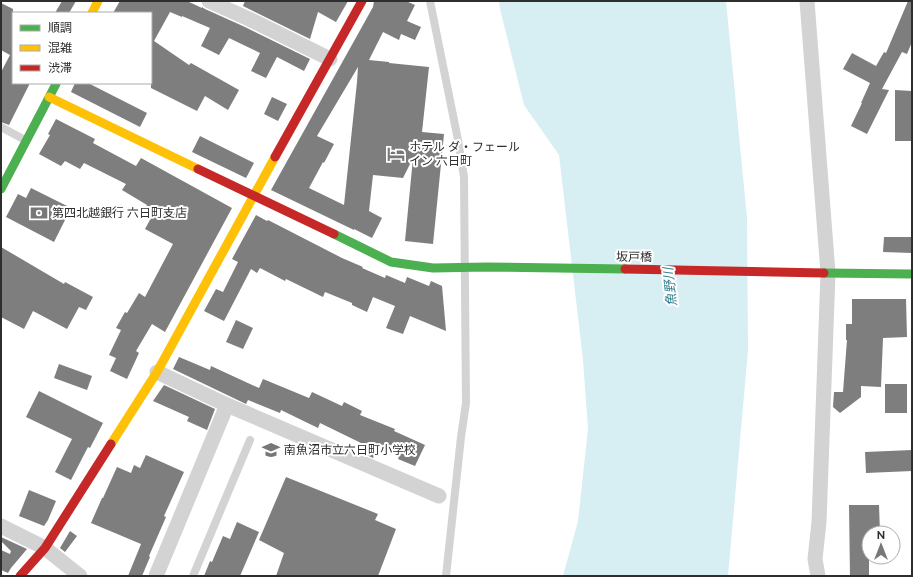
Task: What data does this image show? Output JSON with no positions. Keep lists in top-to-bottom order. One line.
{"streets":{"street":["坂戸橋"]},"water":["魚野川"],"places":{"hotel":["ホテル ダ・フェール イン 六日町"],"bank":["第四北越銀行 六日町支店"],"school or university":["南魚沼市立六日町小学校"]},"legend":["順調","混雑","渋滞"],"north":"top"}
